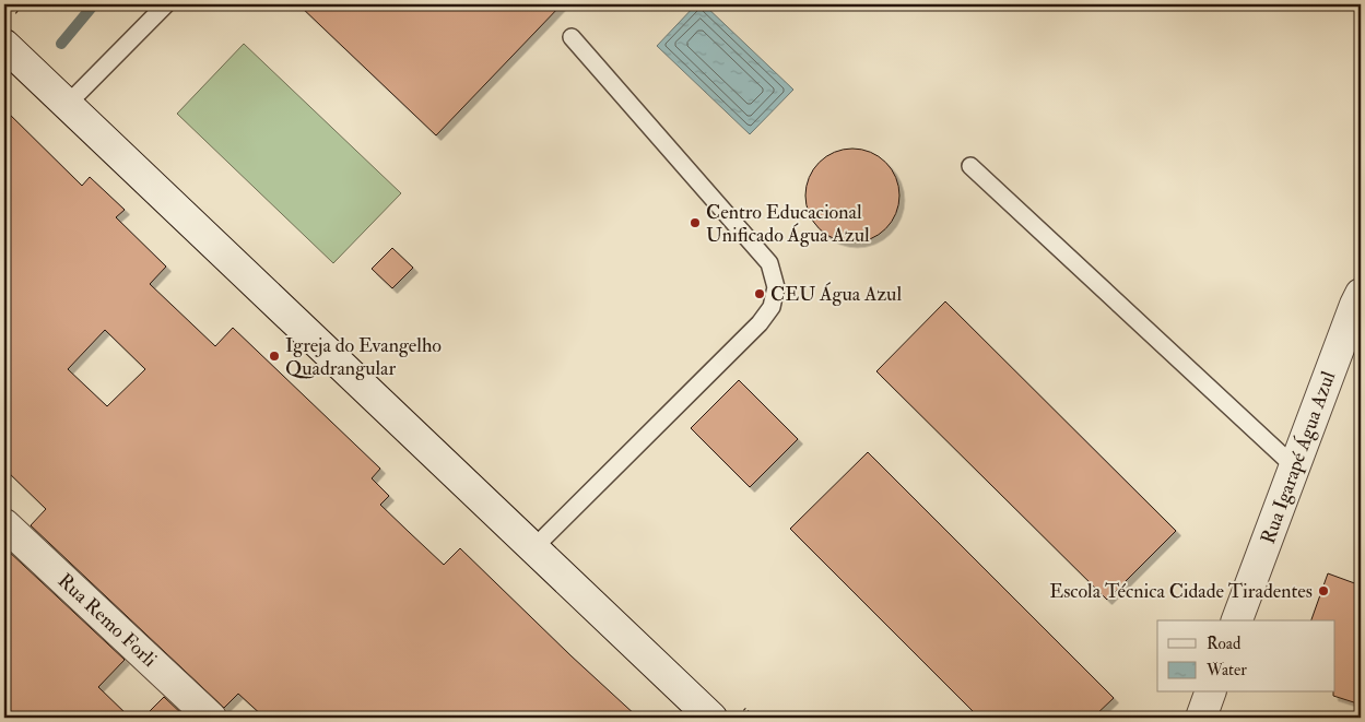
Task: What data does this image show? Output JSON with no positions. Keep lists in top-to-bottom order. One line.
{"streets":{"main road":["Rua Igarapé Água Azul","Rua Remo Forli"]},"places":["Centro Educacional Unificado Água Azul","CEU Água Azul","Igreja do Evangelho Quadrangular","Escola Técnica Cidade Tiradentes"],"legend":["Road","Water"]}
